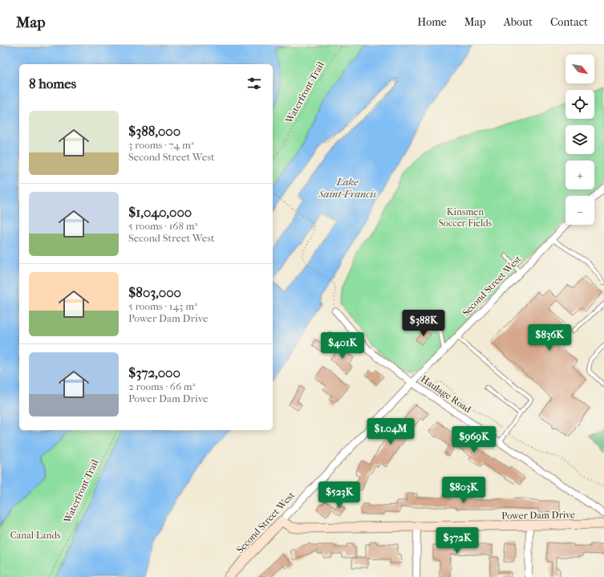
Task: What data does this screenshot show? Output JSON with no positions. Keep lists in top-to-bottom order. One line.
{"streets":{"main road":["Second Street West","Power Dam Drive"],"street":["Haulage Road"],"path":["Waterfront Trail"]},"crossings":[["Second Street West","Haulage Road"],["Second Street West","Power Dam Drive"]],"water":["Lake Saint-Francis"],"parks":["Kinsmen Soccer Fields","Canal Lands"],"north":"bottom right","page":{"header":"Map","nav":["Home","Map","About","Contact"],"map_buttons":["+","−"],"heading":"8 homes","list":[{"name":"$388,000","note":"3 rooms · 74 m² · Second Street West"},{"name":"$1,040,000","note":"5 rooms · 168 m² · Second Street West"},{"name":"$803,000","note":"5 rooms · 143 m² · Power Dam Drive"},{"name":"$372,000","note":"2 rooms · 66 m² · Power Dam Drive"}],"price":["$388K","$836K","$401K","$1.04M","$969K","$803K","$523K","$372K"]}}
